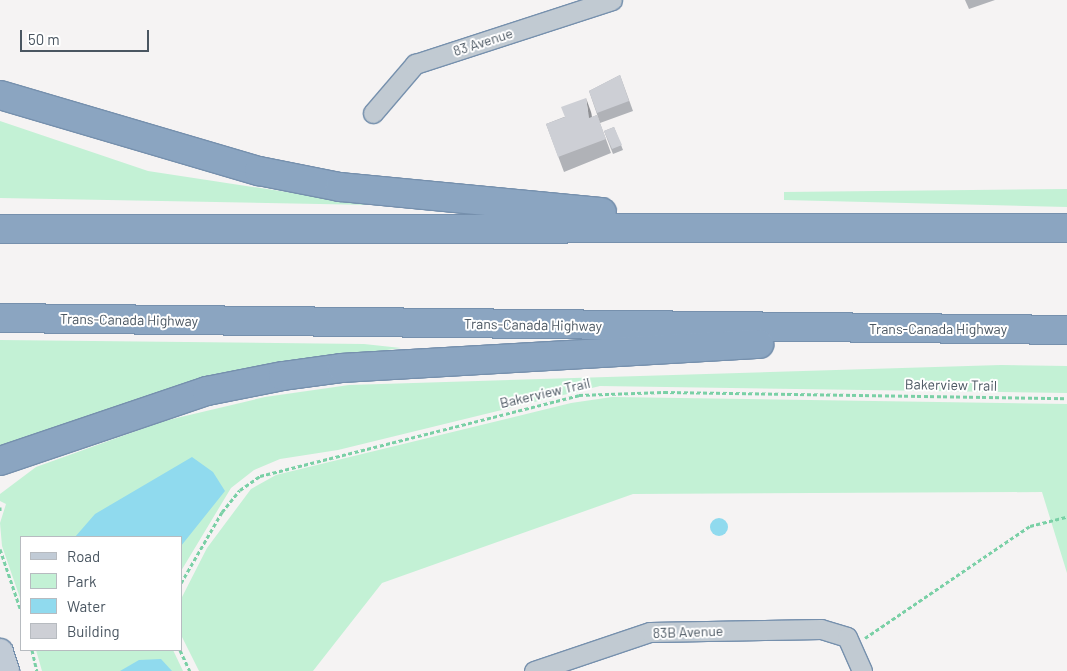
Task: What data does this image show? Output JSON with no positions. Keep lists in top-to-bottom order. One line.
{"streets":{"highway":["Trans-Canada Highway"],"street":["83 Avenue","83B Avenue"],"path":["Bakerview Trail"]},"legend":["Road","Park","Water","Building"],"scale_bar":"50 m"}
